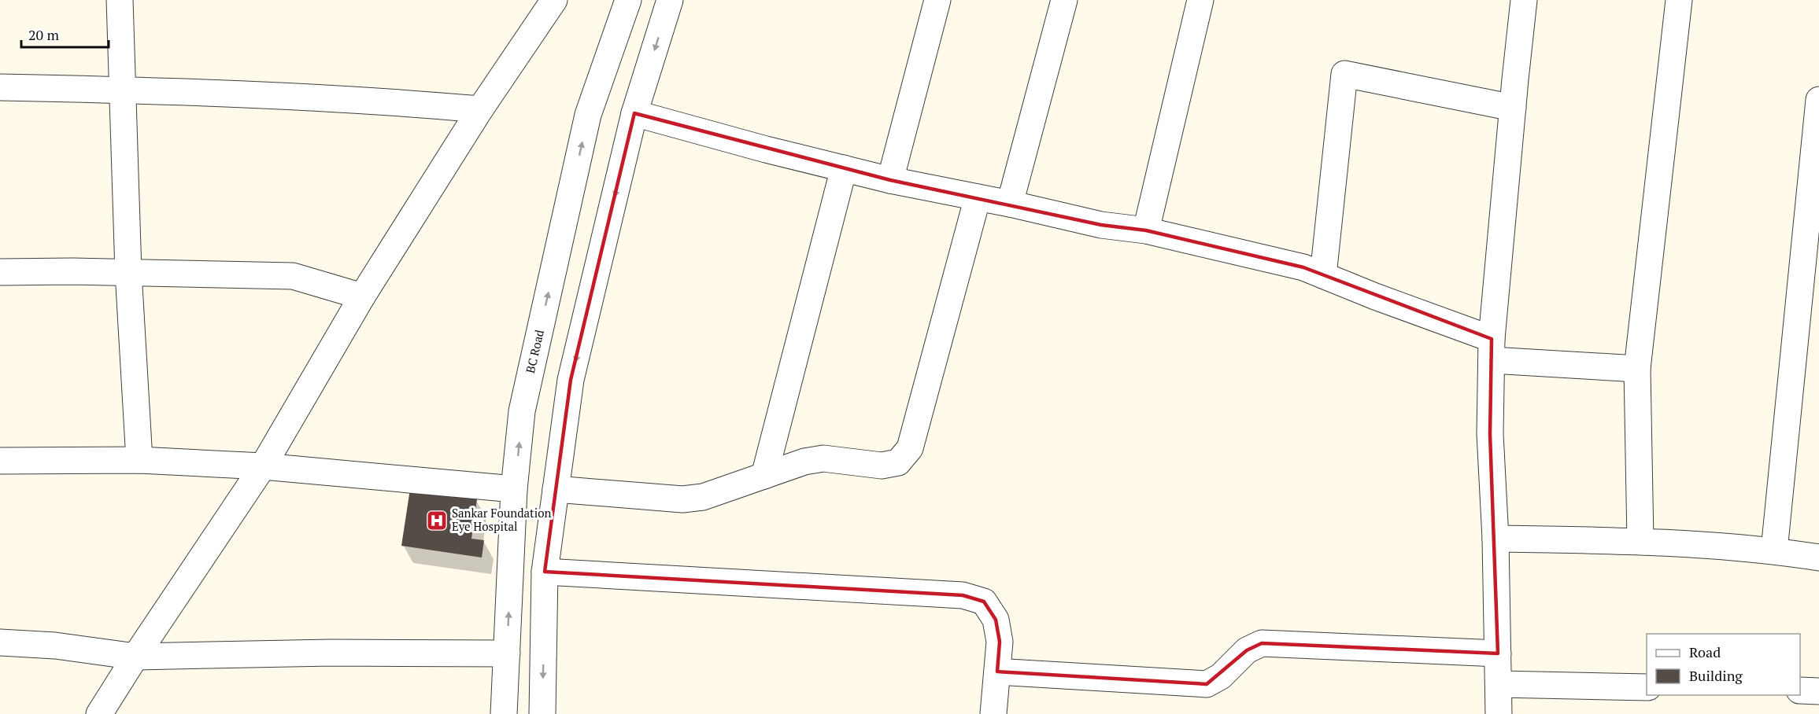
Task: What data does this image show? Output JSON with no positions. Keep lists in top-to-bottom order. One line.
{"streets":{"street":["BC Road"]},"places":{"hospital":["Sankar Foundation Eye Hospital"]},"legend":["Road","Building"],"scale_bar":"20 m"}
